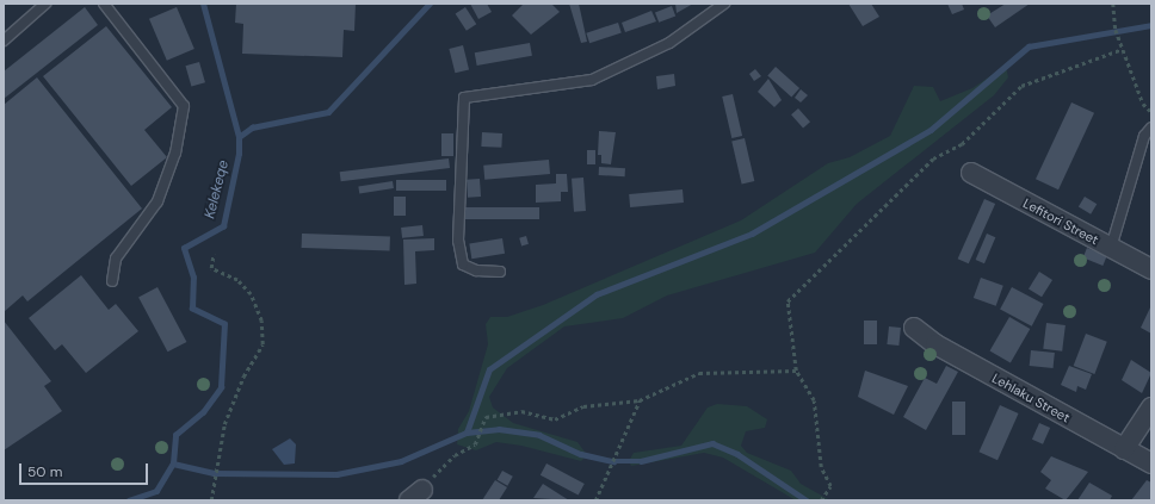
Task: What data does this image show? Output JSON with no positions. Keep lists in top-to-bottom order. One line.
{"streets":{"street":["Lefitori Street","Lehlaku Street"]},"water":["Kelekeqe"],"scale_bar":"50 m"}
